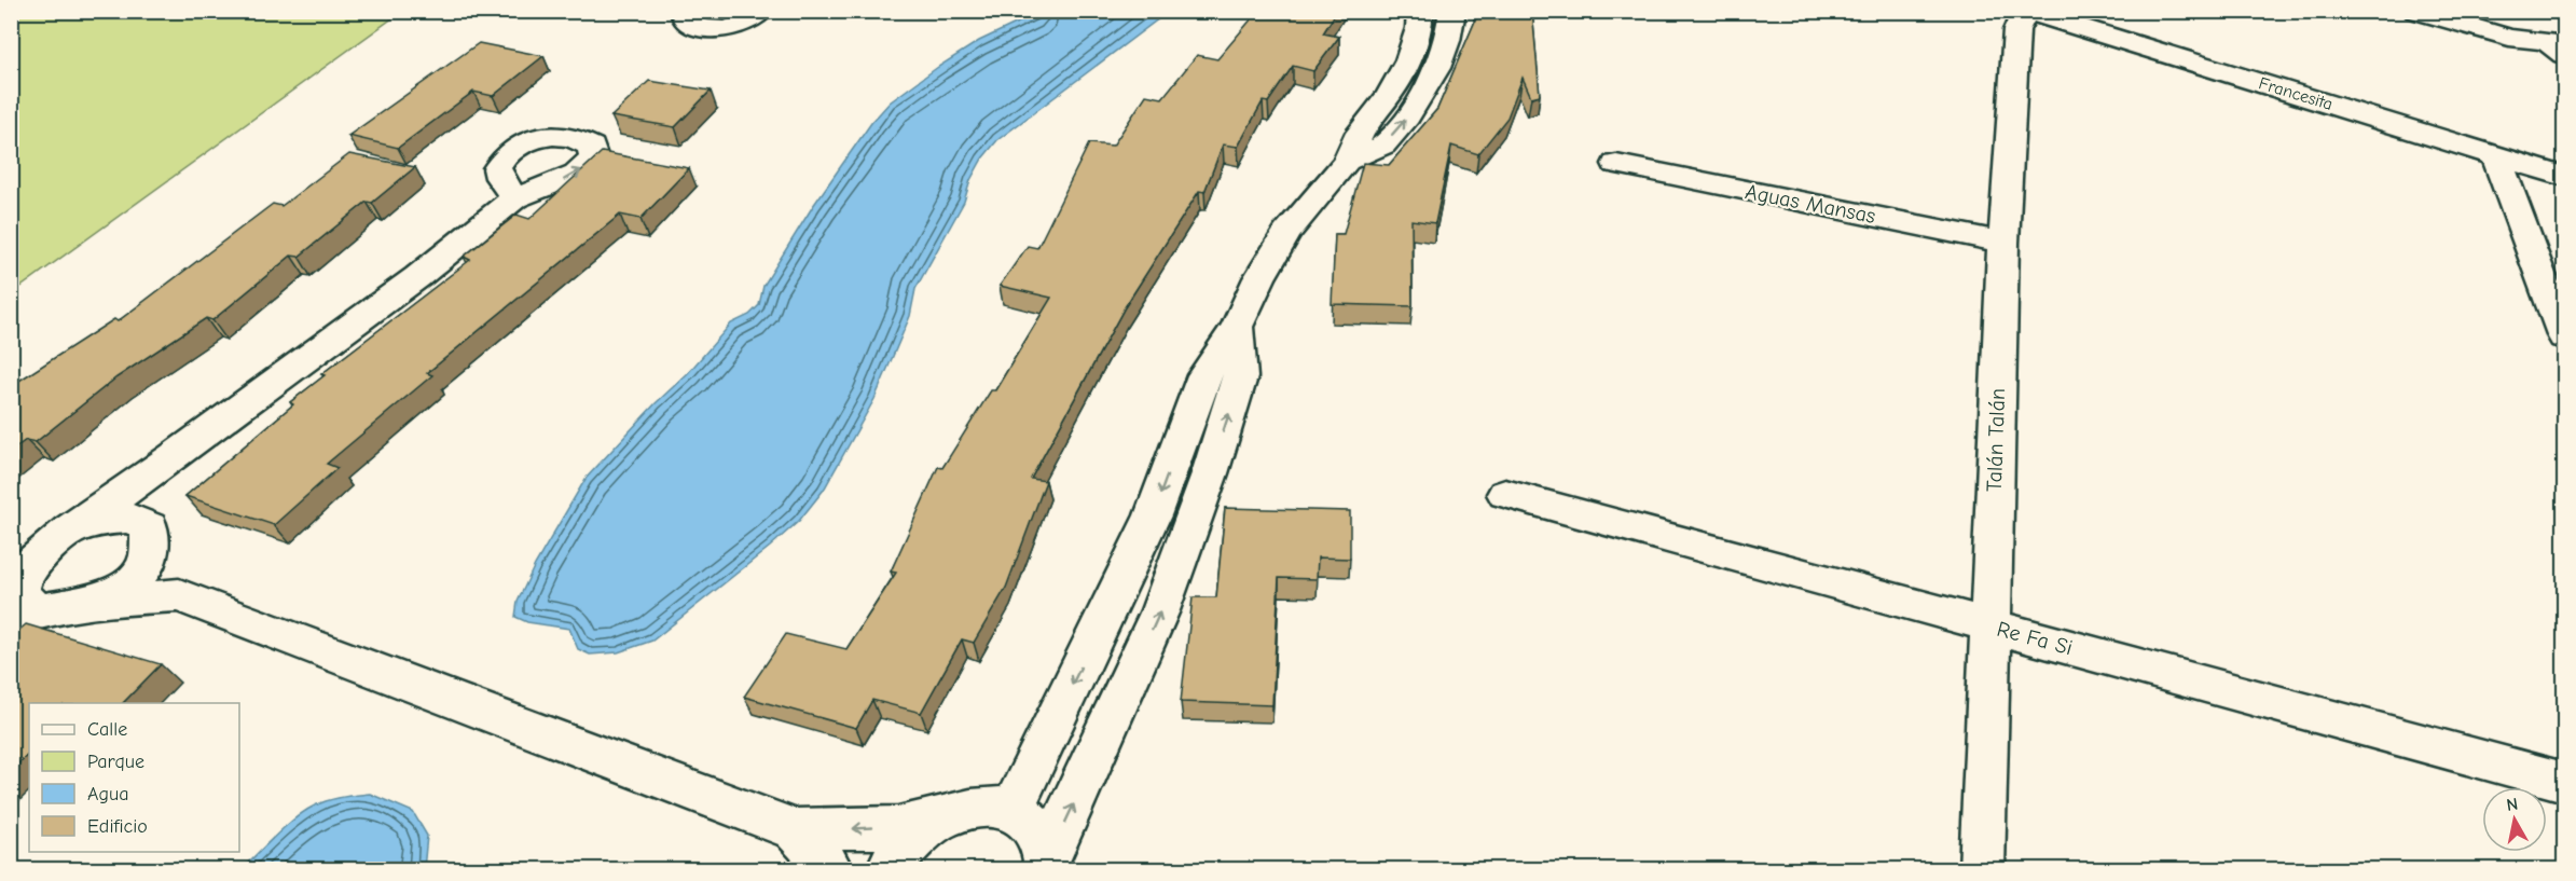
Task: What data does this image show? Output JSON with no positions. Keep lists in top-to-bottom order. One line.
{"streets":{"street":["Francesita","Aguas Mansas","Talán Talán","Re Fa Si"]},"crossings":[["Francesita","Talán Talán"],["Aguas Mansas","Talán Talán"],["Talán Talán","Re Fa Si"]],"legend":["Calle","Parque","Agua","Edificio"],"north":"top"}
